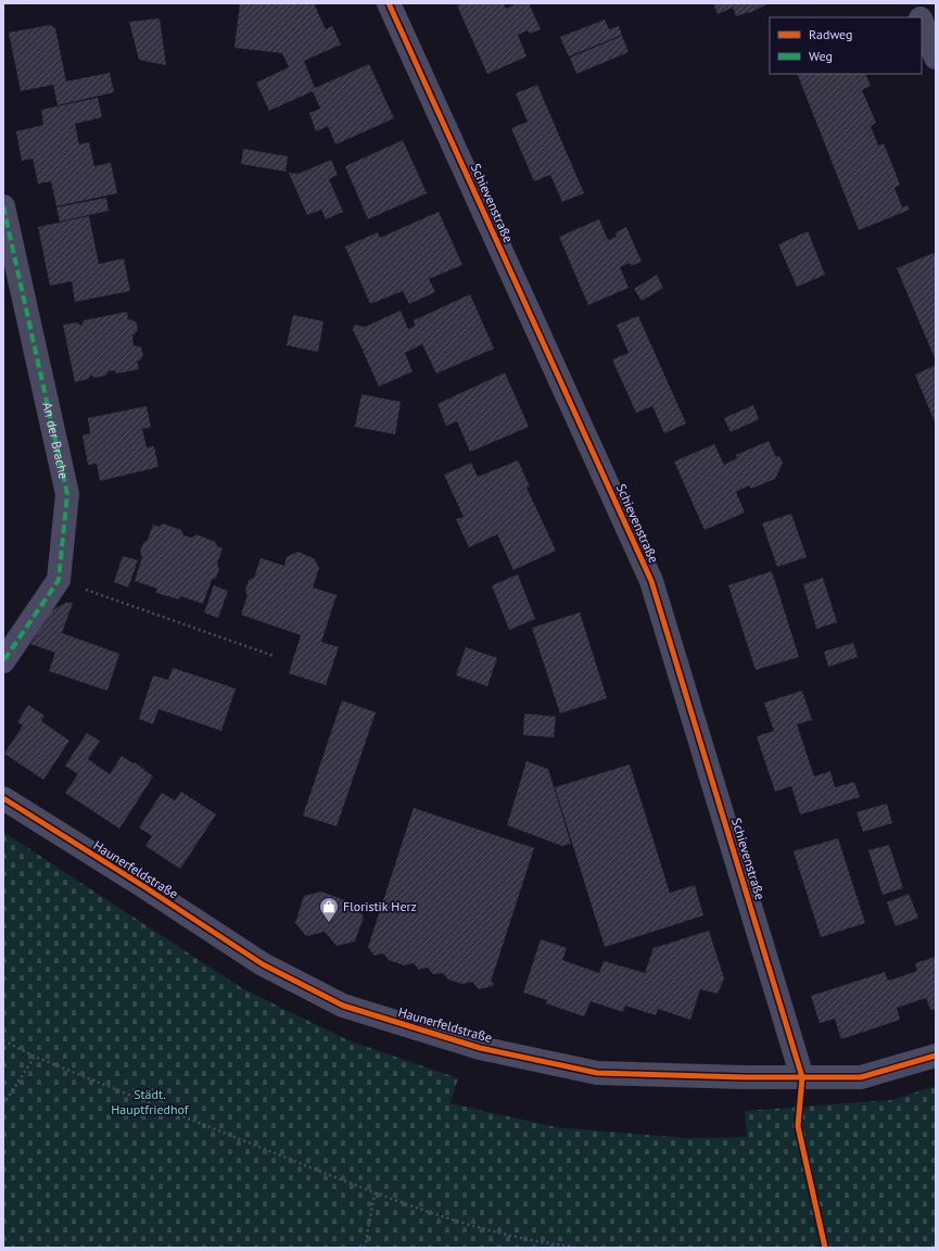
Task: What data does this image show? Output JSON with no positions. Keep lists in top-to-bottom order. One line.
{"streets":{"street":["Schievenstraße","An der Brache","Haunerfeldstraße"]},"crossings":[["Schievenstraße","Haunerfeldstraße"]],"parks":["Städt. Hauptfriedhof"],"places":{"shop":["Floristik Herz"]},"legend":["Radweg","Weg"]}
